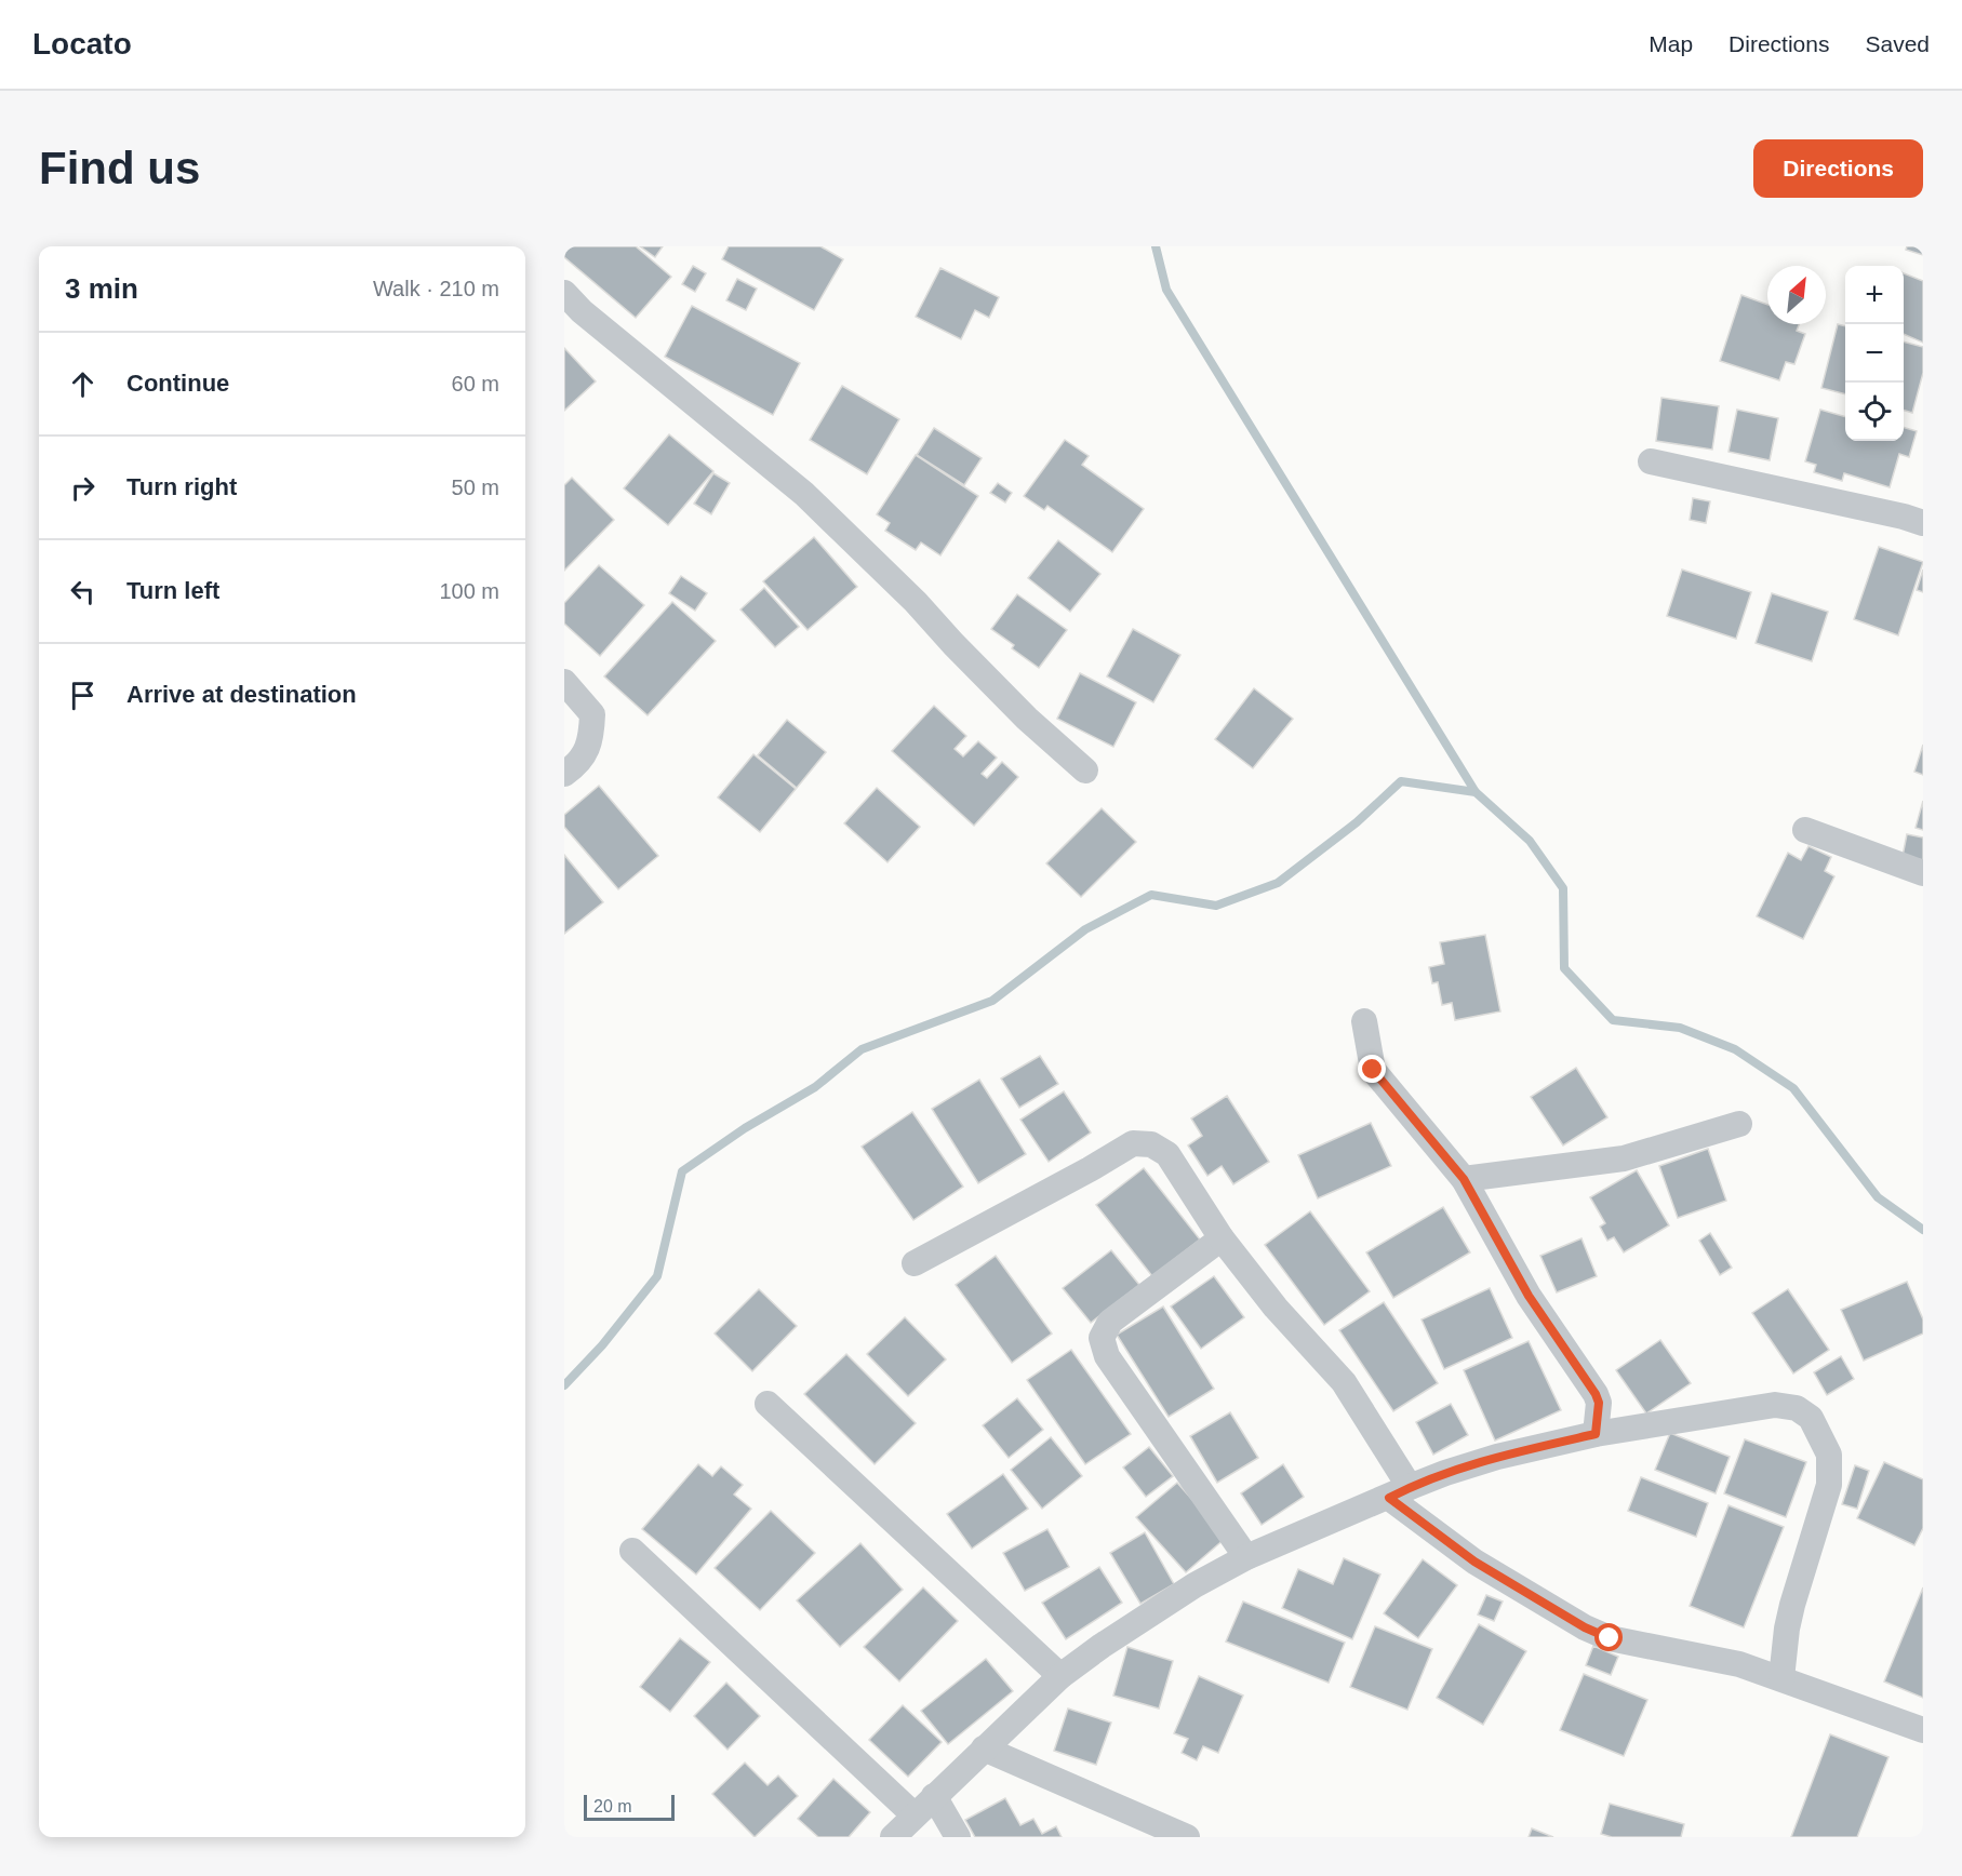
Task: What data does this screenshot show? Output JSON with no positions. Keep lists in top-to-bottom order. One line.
{"scale_bar":"20 m","north":"top right","page":{"header":"Locato","nav":["Map","Directions","Saved"],"buttons":"Directions","title":"Find us","heading":["3 min","Walk · 210 m"],"map_buttons":["+","−"],"list":[["Continue","60 m"],["Turn right","50 m"],["Turn left","100 m"],"Arrive at destination"],"scale":"20 m"}}
